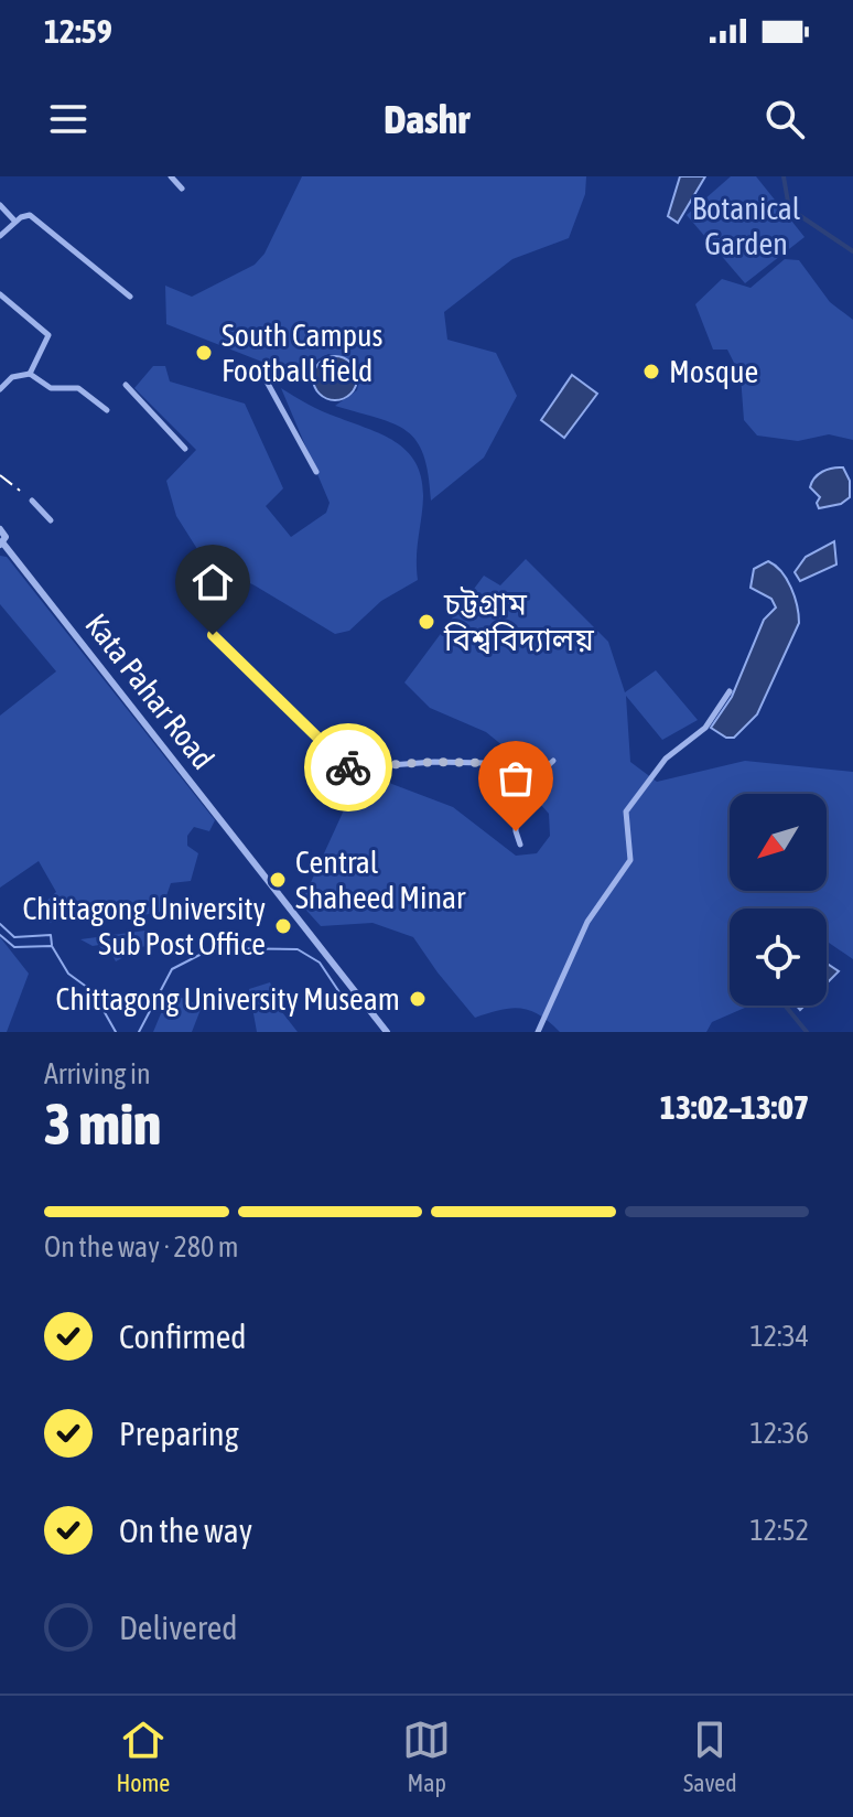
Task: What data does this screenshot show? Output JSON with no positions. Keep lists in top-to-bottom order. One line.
{"streets":{"street":["Kata Pahar Road"]},"parks":["Botanical Garden"],"places":["South Campus Football field","Mosque","চট্টগ্রাম বিশ্ববিদ্যালয়","Central Shaheed Minar","Chittagong University Sub Post Office","Chittagong University Museam"],"north":"bottom left","page":{"status":"12:59","header":"Dashr","heading":["3 min","Arriving in","13:02–13:07"],"bar":"On the way · 280 m","list":[["Confirmed","12:34"],["Preparing","12:36"],["On the way","12:52"],"Delivered"],"tabs":["Home","Map","Saved"]}}
